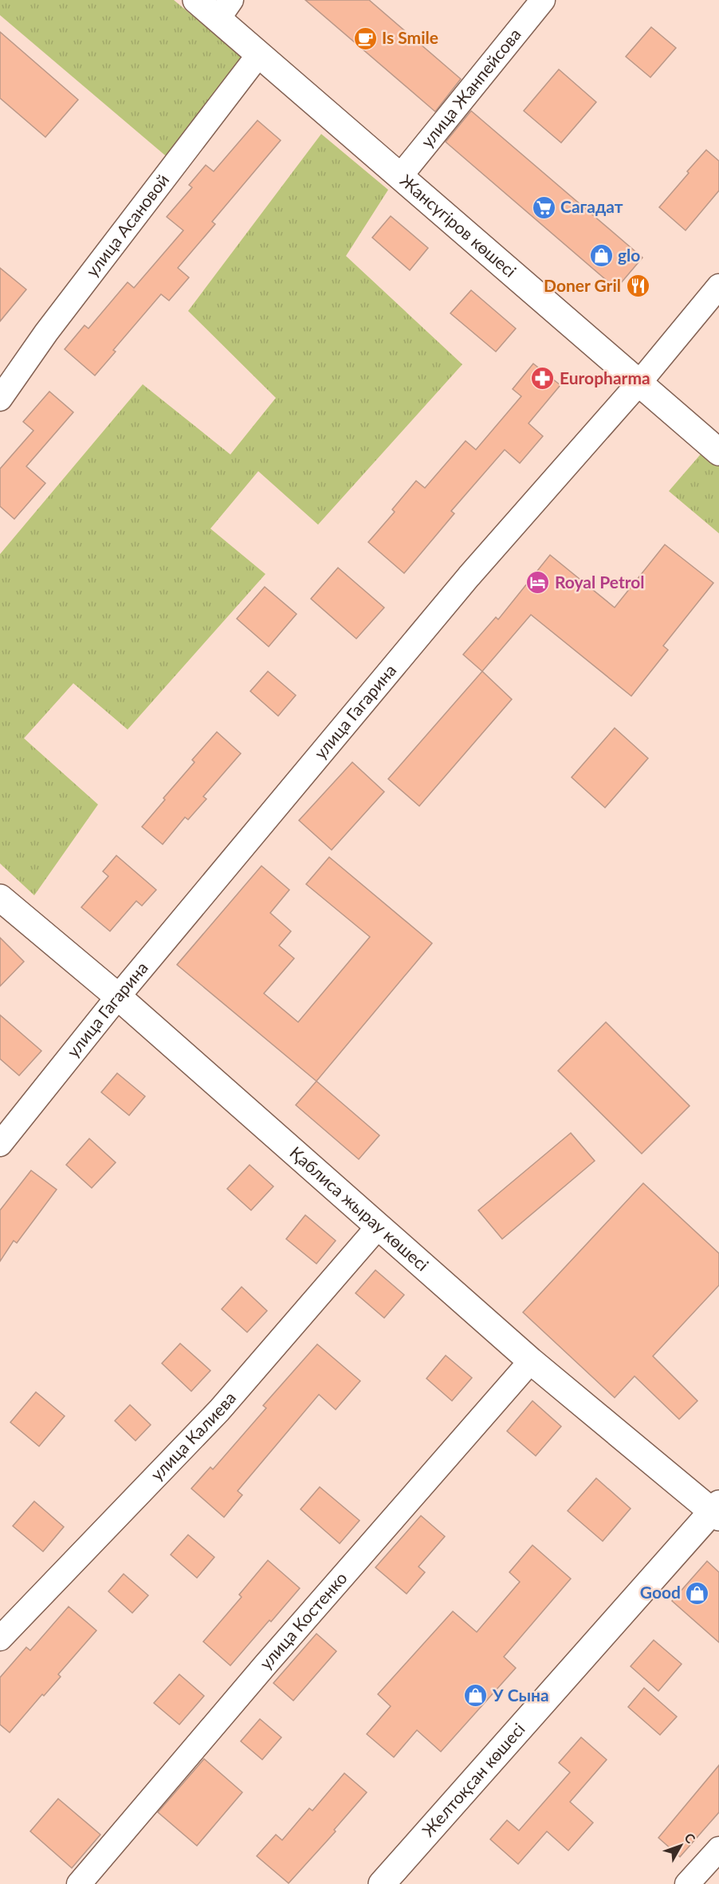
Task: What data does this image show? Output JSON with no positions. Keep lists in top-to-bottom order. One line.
{"streets":{"main road":["Жансүгіров көшесі","Қаблиса жырау көшесі","Желтоқсан көшесі"],"street":["улица Жанпейсова","улица Асановой","улица Гагарина","улица Калиева","улица Костенко"]},"crossings":[["улица Жанпейсова","Жансүгіров көшесі"],["улица Асановой","Жансүгіров көшесі"],["Жансүгіров көшесі","улица Гагарина"],["улица Гагарина","Қаблиса жырау көшесі"],["Қаблиса жырау көшесі","улица Калиева"],["Қаблиса жырау көшесі","улица Костенко"],["Қаблиса жырау көшесі","Желтоқсан көшесі"]],"places":{"cafe":["Is Smile"],"supermarket":["Сагадат"],"shop":["glo","Good","У Сына"],"restaurant":["Doner Gril"],"pharmacy":["Europharma"],"hotel":["Royal Petrol"]},"north":"top right"}
